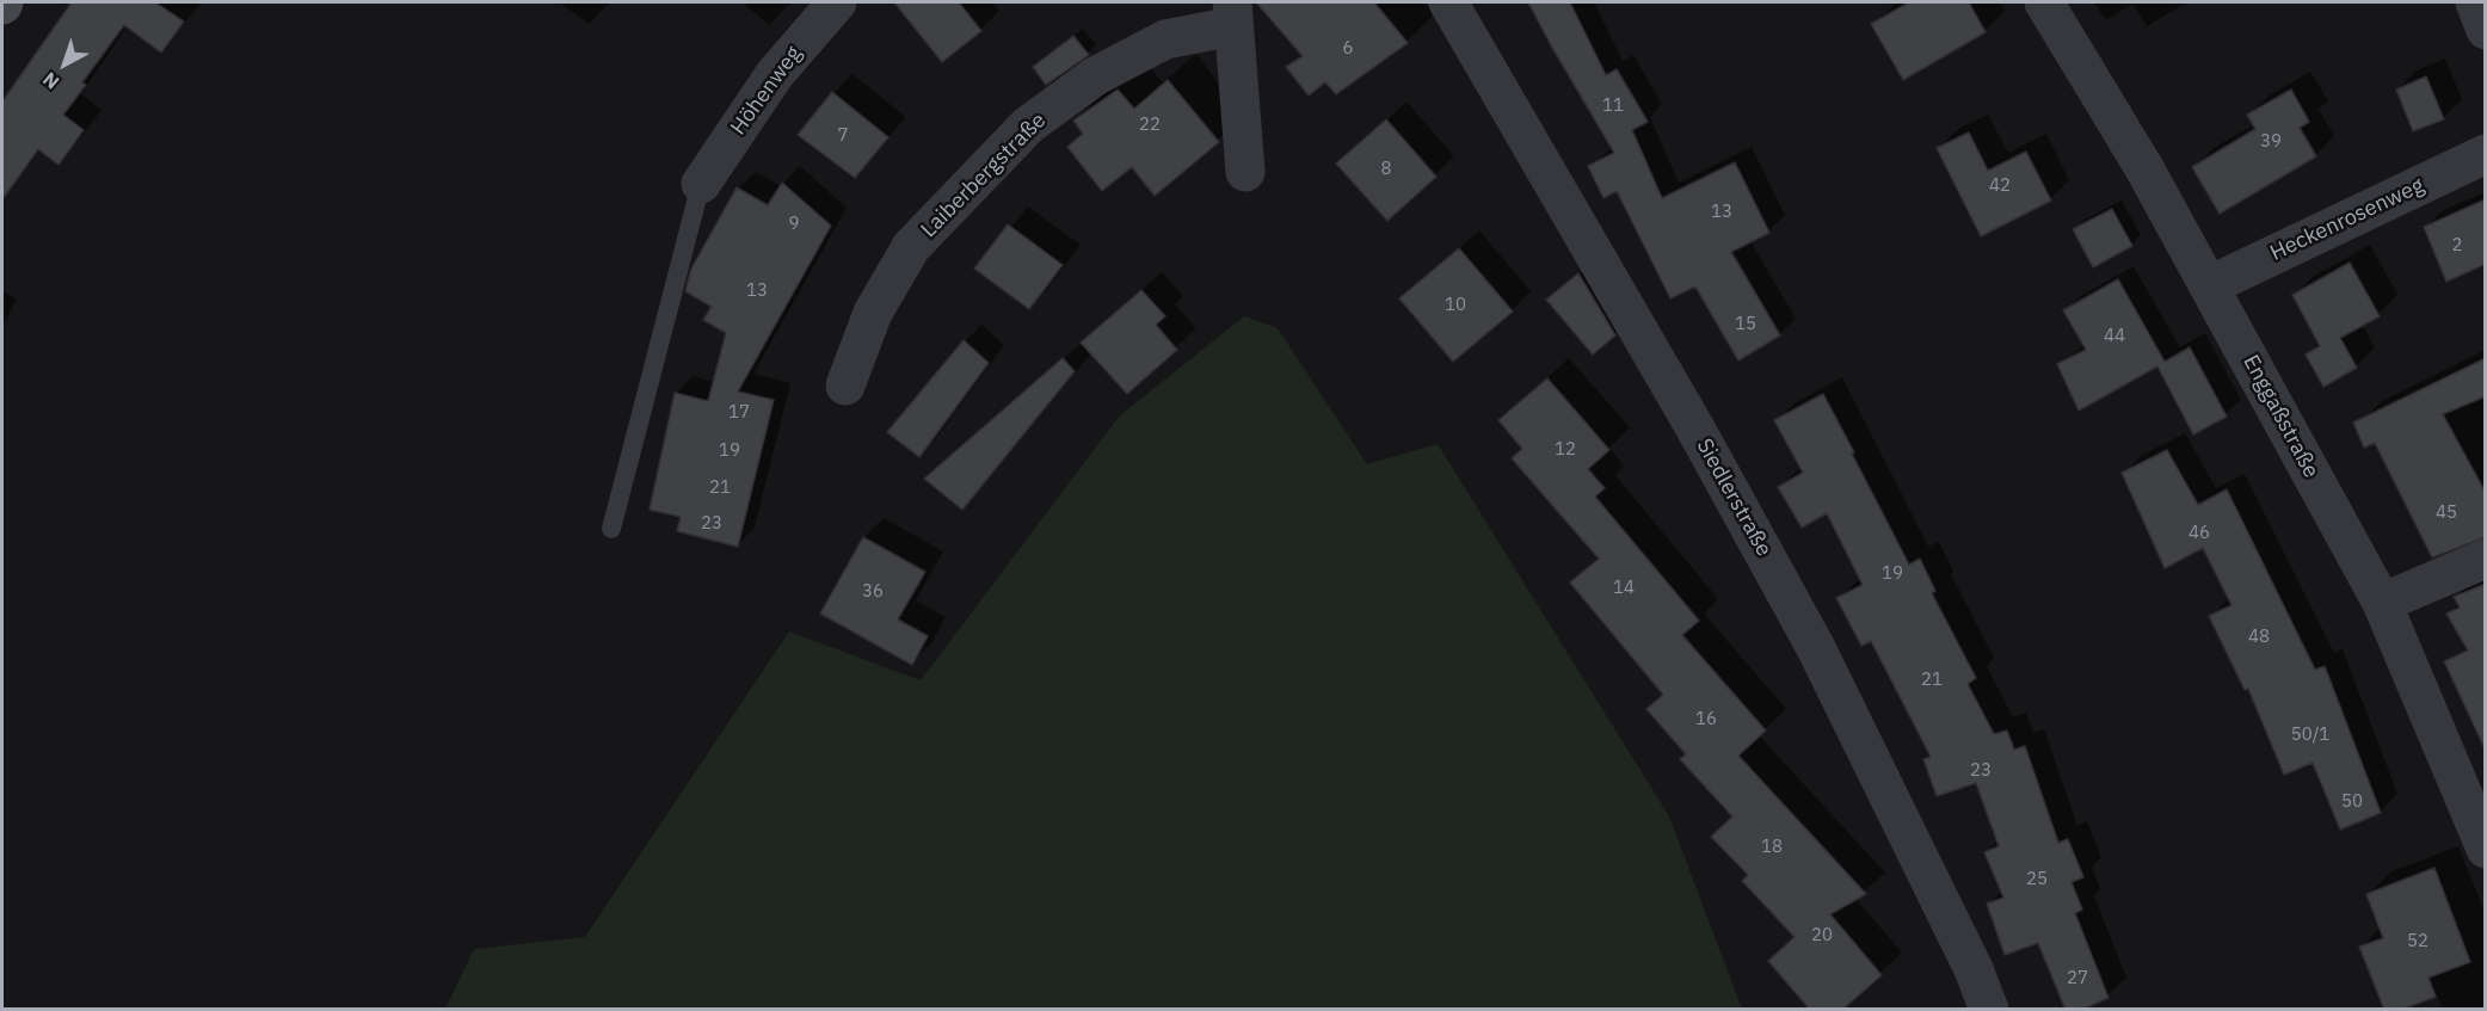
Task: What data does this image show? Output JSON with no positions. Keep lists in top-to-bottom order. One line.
{"streets":{"street":["Höhenweg","Laiberbergstraße","Heckenrosenweg","Enggaßstraße","Siedlerstraße"]},"crossings":[["Heckenrosenweg","Enggaßstraße"]],"house_numbers":["6","11","22","7","39","8","42","13","9","2","13","10","15","44","17","12","19","21","45","23","46","19","14","36","48","21","16","50/1","23","50","18","25","20","52","27"],"north":"bottom left"}
